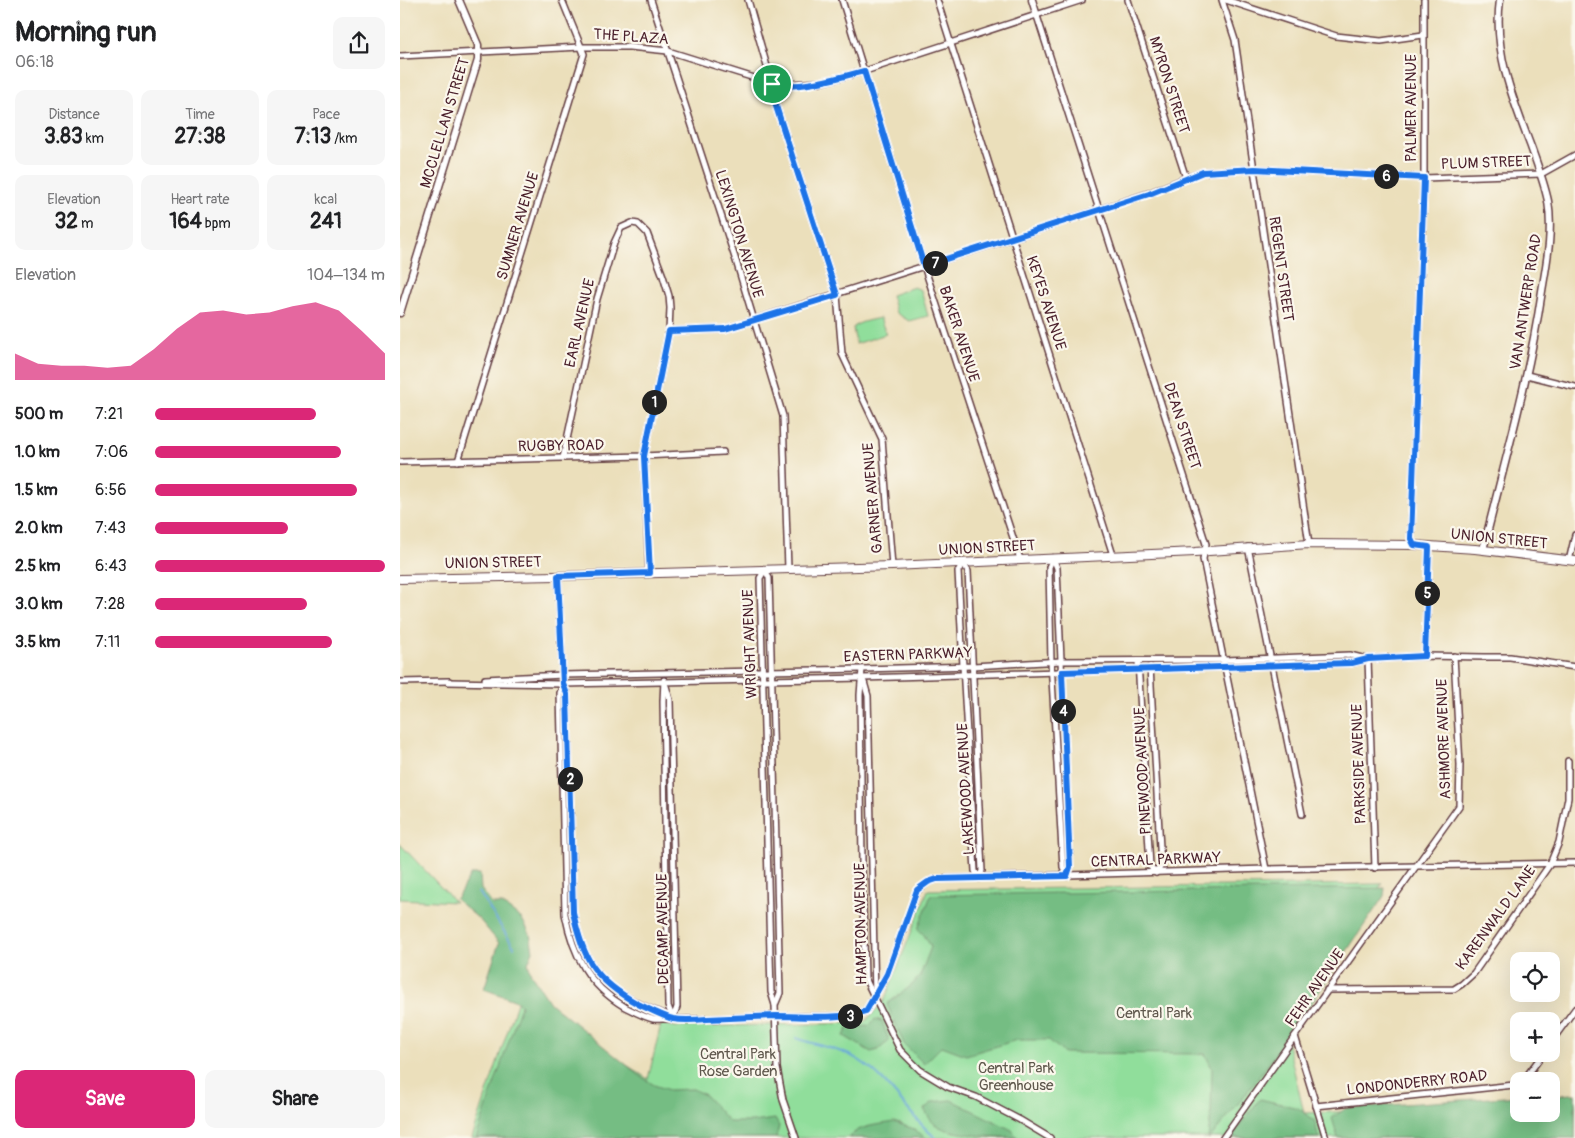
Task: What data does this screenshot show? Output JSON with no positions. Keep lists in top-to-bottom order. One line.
{"streets":{"main road":["UNION STREET"],"street":["THE PLAZA","MYRON STREET","PALMER AVENUE","MCCLELLAN STREET","PLUM STREET","SUMNER AVENUE","LEXINGTON AVENUE","REGENT STREET","VAN ANTWERP ROAD","KEYES AVENUE","EARL AVENUE","BAKER AVENUE","DEAN STREET","RUGBY ROAD","GARNER AVENUE","WRIGHT AVENUE","EASTERN PARKWAY","ASHMORE AVENUE","PARKSIDE AVENUE","PINEWOOD AVENUE","LAKEWOOD AVENUE","CENTRAL PARKWAY","KARENWALD LANE","HAMPTON AVENUE","DECAMP AVENUE","FEHR AVENUE","LONDONDERRY ROAD"]},"crossings":[["THE PLAZA","MCCLELLAN STREET"],["THE PLAZA","SUMNER AVENUE"],["THE PLAZA","LEXINGTON AVENUE"],["THE PLAZA","KEYES AVENUE"],["THE PLAZA","BAKER AVENUE"],["THE PLAZA","DEAN STREET"],["THE PLAZA","GARNER AVENUE"],["MYRON STREET","PLUM STREET"],["PALMER AVENUE","PLUM STREET"],["PALMER AVENUE","UNION STREET"],["PLUM STREET","LEXINGTON AVENUE"],["PLUM STREET","REGENT STREET"],["PLUM STREET","VAN ANTWERP ROAD"],["PLUM STREET","KEYES AVENUE"],["PLUM STREET","EARL AVENUE"],["PLUM STREET","BAKER AVENUE"],["PLUM STREET","DEAN STREET"],["PLUM STREET","GARNER AVENUE"],["SUMNER AVENUE","RUGBY ROAD"],["LEXINGTON AVENUE","UNION STREET"],["REGENT STREET","UNION STREET"],["VAN ANTWERP ROAD","UNION STREET"],["KEYES AVENUE","UNION STREET"],["EARL AVENUE","RUGBY ROAD"],["BAKER AVENUE","UNION STREET"],["DEAN STREET","UNION STREET"],["DEAN STREET","EASTERN PARKWAY"],["DEAN STREET","CENTRAL PARKWAY"],["GARNER AVENUE","UNION STREET"],["UNION STREET","WRIGHT AVENUE"],["UNION STREET","LAKEWOOD AVENUE"],["UNION STREET","CENTRAL PARKWAY"],["WRIGHT AVENUE","EASTERN PARKWAY"],["WRIGHT AVENUE","CENTRAL PARKWAY"],["EASTERN PARKWAY","ASHMORE AVENUE"],["EASTERN PARKWAY","PARKSIDE AVENUE"],["EASTERN PARKWAY","PINEWOOD AVENUE"],["EASTERN PARKWAY","LAKEWOOD AVENUE"],["EASTERN PARKWAY","CENTRAL PARKWAY"],["EASTERN PARKWAY","HAMPTON AVENUE"],["EASTERN PARKWAY","DECAMP AVENUE"],["ASHMORE AVENUE","CENTRAL PARKWAY"],["ASHMORE AVENUE","FEHR AVENUE"],["PARKSIDE AVENUE","CENTRAL PARKWAY"],["PINEWOOD AVENUE","CENTRAL PARKWAY"],["LAKEWOOD AVENUE","CENTRAL PARKWAY"],["CENTRAL PARKWAY","KARENWALD LANE"],["CENTRAL PARKWAY","HAMPTON AVENUE"],["CENTRAL PARKWAY","DECAMP AVENUE"],["CENTRAL PARKWAY","FEHR AVENUE"],["KARENWALD LANE","FEHR AVENUE"],["FEHR AVENUE","LONDONDERRY ROAD"]],"parks":["Central Park","Central Park Rose Garden","Central Park Greenhouse"],"page":{"heading":["Morning run","06:18"],"stats":[["Distance","3.83 km"],["Time","27:38"],["Pace","7:13 /km"],["Elevation","32 m"],["Heart rate","164 bpm"],["kcal","241"]],"pins":["6","7","1","5","4","2","3"],"chart":["Elevation","104–134 m"],"list":[{"name":"500 m","note":"7:21"},{"name":"1.0 km","note":"7:06"},{"name":"1.5 km","note":"6:56"},{"name":"2.0 km","note":"7:43"},{"name":"2.5 km","note":"6:43"},{"name":"3.0 km","note":"7:28"},{"name":"3.5 km","note":"7:11"}],"map_buttons":["+","−"],"buttons":["Save","Share"]}}
